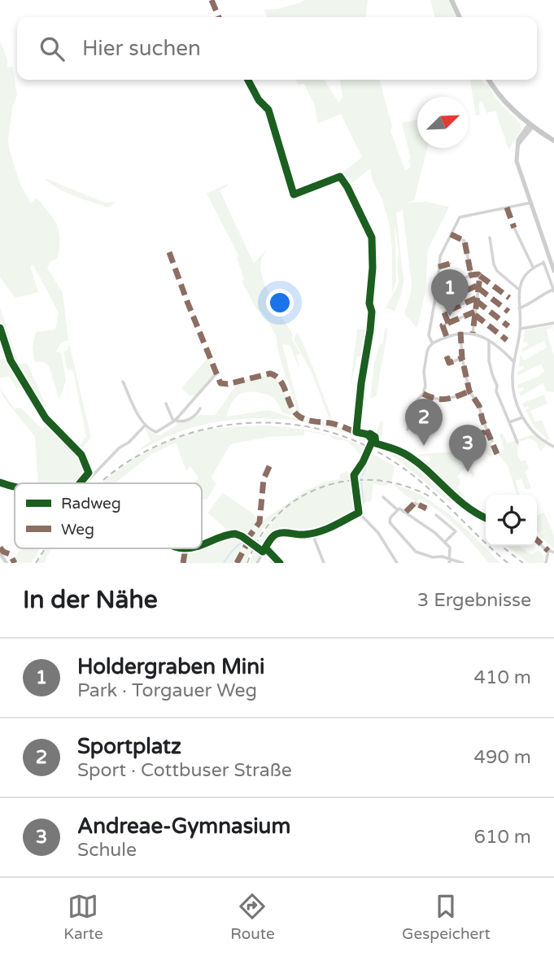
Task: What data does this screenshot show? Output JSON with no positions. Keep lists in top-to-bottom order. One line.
{"legend":["Radweg","Weg"],"north":"top right","page":{"search":"Hier suchen","pins":["1","2","3"],"heading":["In der Nähe","3 Ergebnisse"],"list":[{"mark":"1","name":"Holdergraben Mini","note":"Park · Torgauer Weg","value":"410 m"},{"mark":"2","name":"Sportplatz","note":"Sport · Cottbuser Straße","value":"490 m"},{"mark":"3","name":"Andreae-Gymnasium","note":"Schule","value":"610 m"}],"nav":["Karte","Route","Gespeichert"]}}
